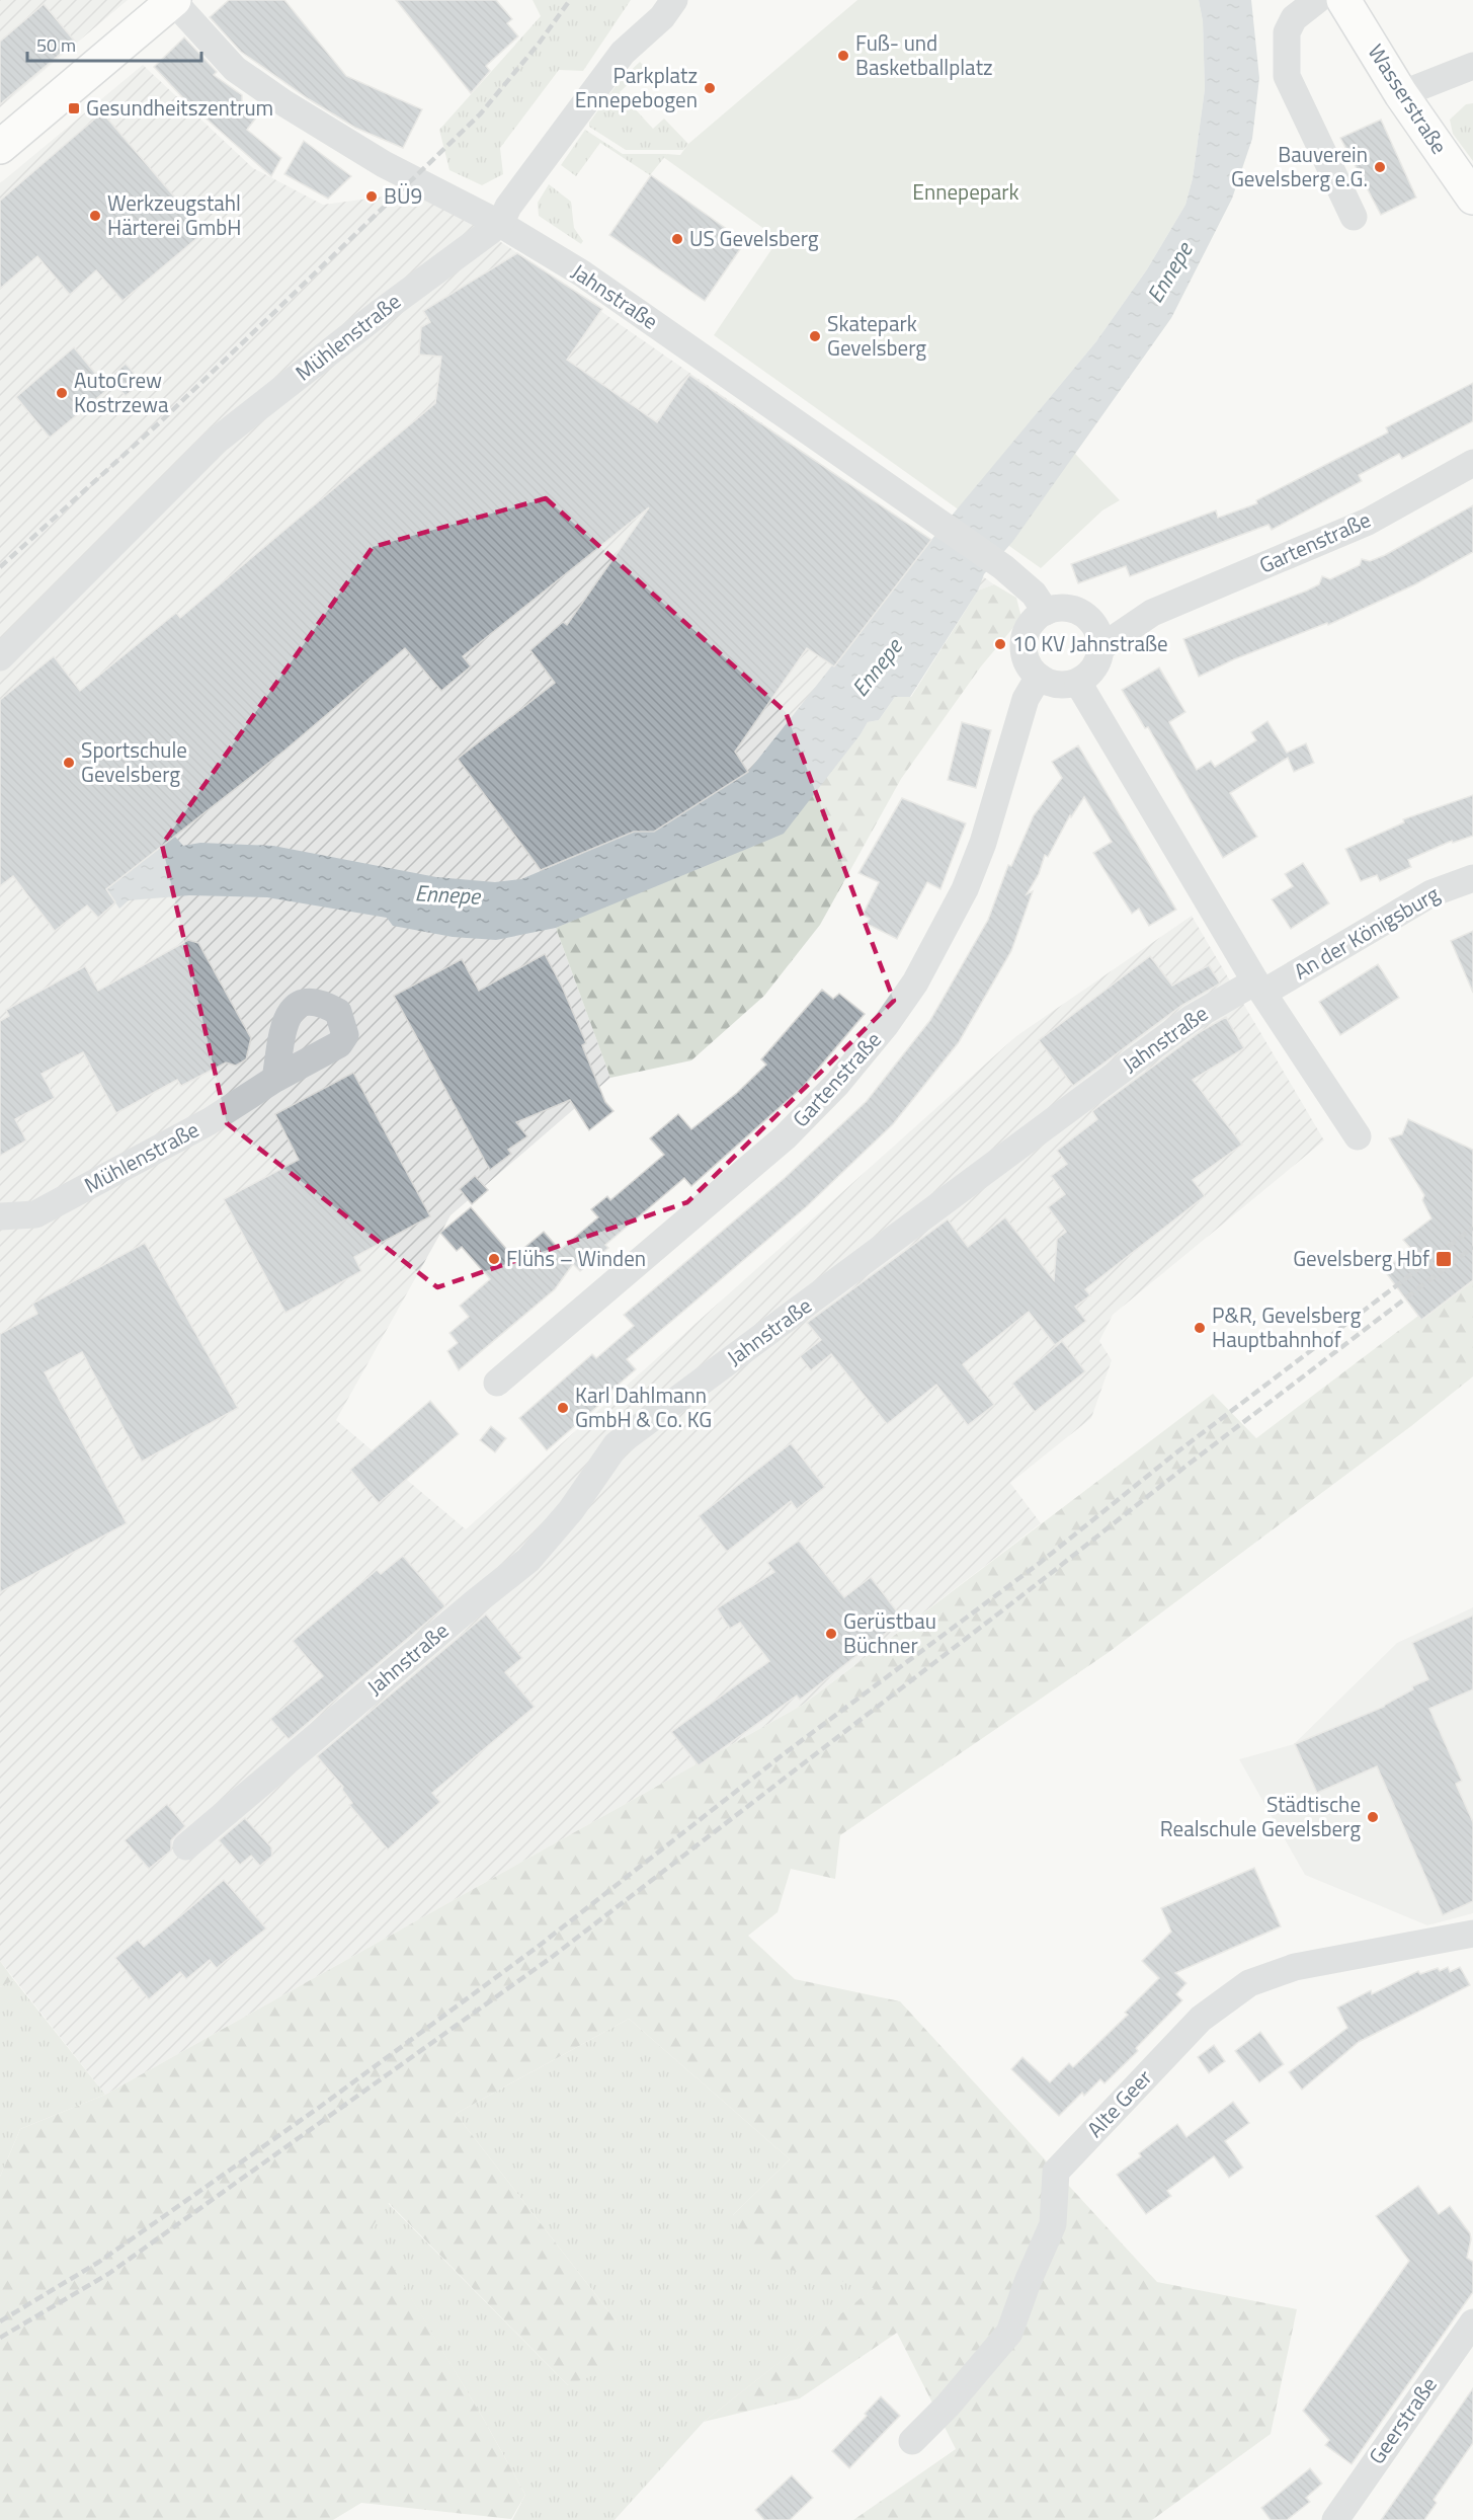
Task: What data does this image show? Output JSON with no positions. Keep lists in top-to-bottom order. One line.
{"streets":{"main road":["Wasserstraße"],"street":["Jahnstraße","Mühlenstraße","Gartenstraße","An der Königsburg","Alte Geer","Geerstraße"]},"crossings":[["Jahnstraße","Mühlenstraße"],["Jahnstraße","Gartenstraße"],["Jahnstraße","An der Königsburg"]],"water":["Ennepe"],"parks":["Ennepepark"],"places":{"other":["Fuß- und Basketballplatz","Parkplatz Ennepebogen","Bauverein Gevelsberg e.G.","BÜ9","Werkzeugstahl Härterei GmbH","US Gevelsberg","Skatepark Gevelsberg","AutoCrew Kostrzewa","10 KV Jahnstraße","Sportschule Gevelsberg","Flühs – Winden","P&R, Gevelsberg Hauptbahnhof","Karl Dahlmann GmbH & Co. KG","Gerüstbau Büchner","Städtische Realschule Gevelsberg"],"transit":["Gesundheitszentrum","Gevelsberg Hbf"]},"scale_bar":"50 m"}
